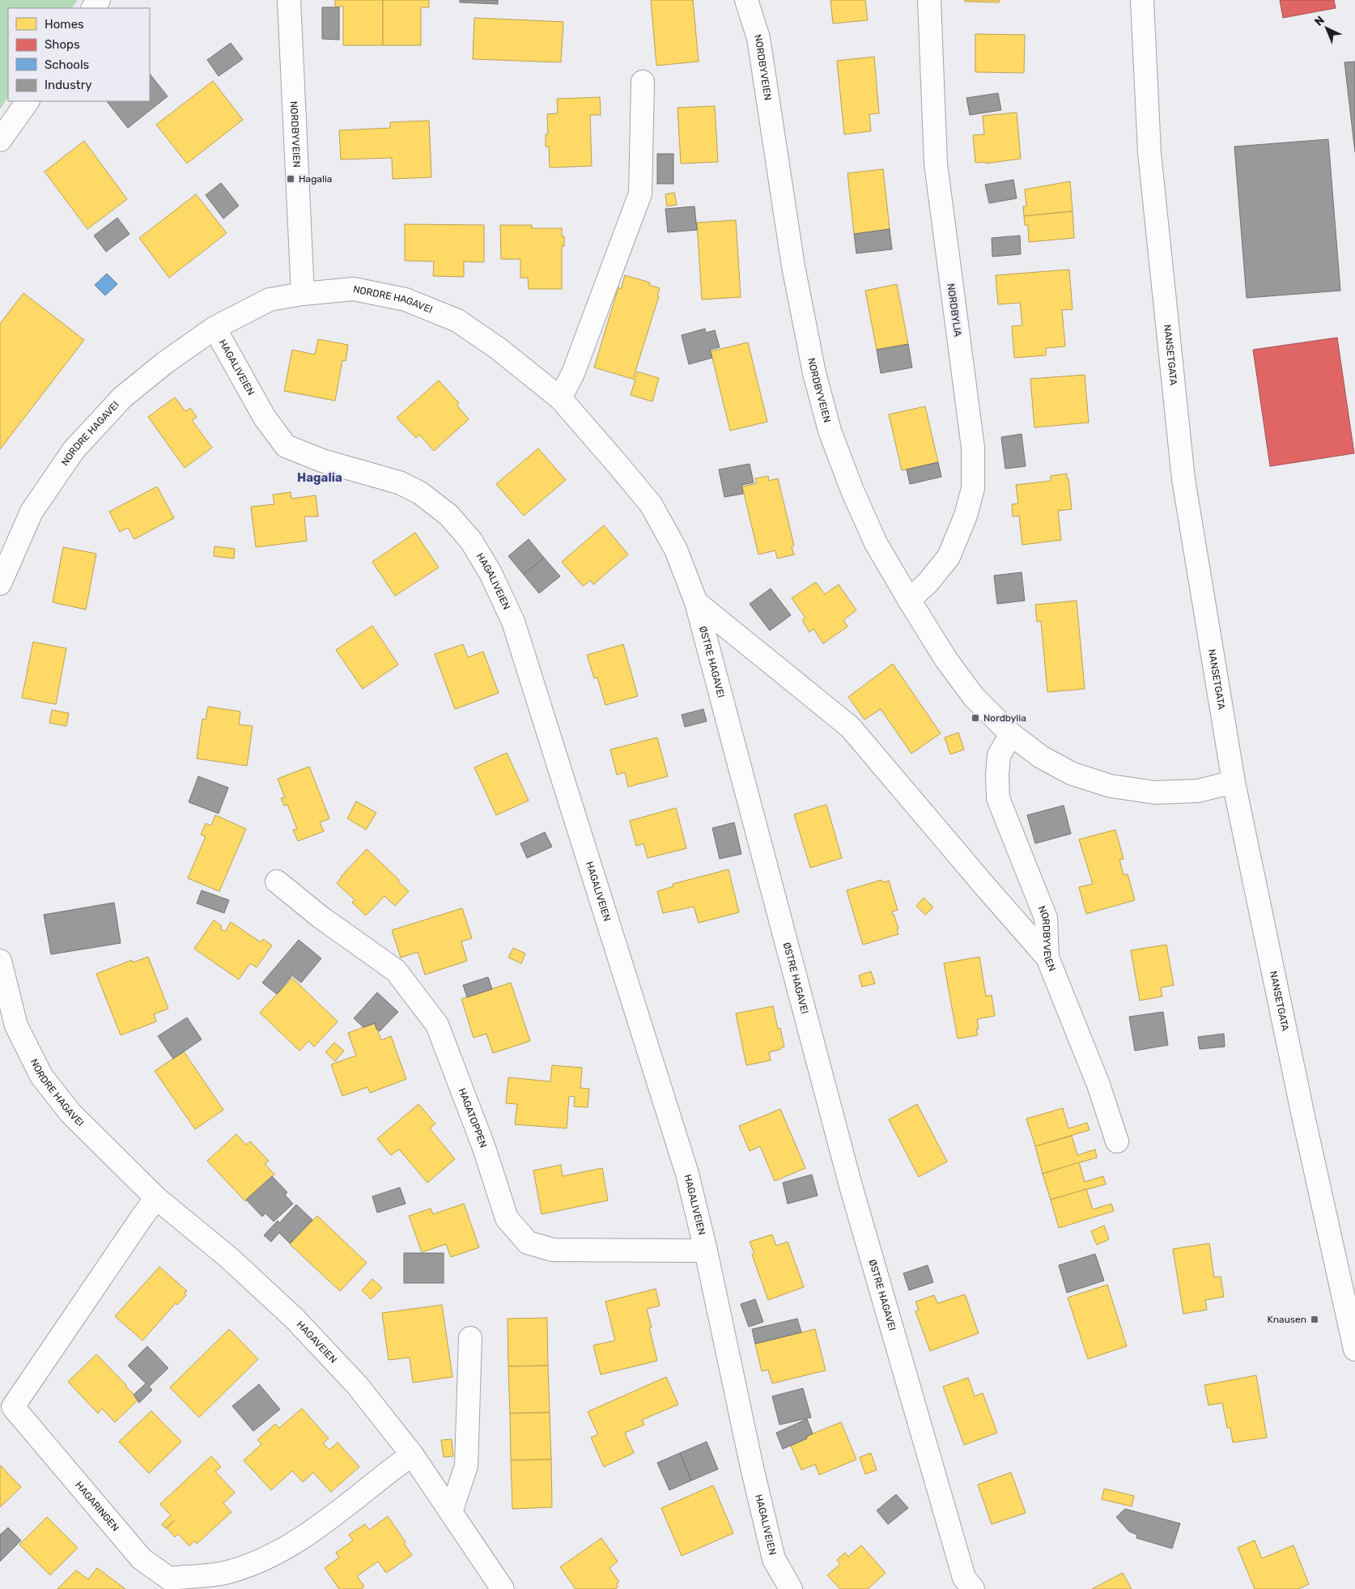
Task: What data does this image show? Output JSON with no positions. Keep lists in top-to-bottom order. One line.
{"streets":{"street":["NORDBYVEIEN","NORDRE HAGAVEI","NORDBYLIA","NANSETGATA","HAGALIVEIEN","ØSTRE HAGAVEI","HAGATOPPEN","HAGAVEIEN","HAGARINGEN"]},"crossings":[["NORDBYVEIEN","NORDRE HAGAVEI"],["NORDBYVEIEN","NORDBYLIA"],["NORDBYVEIEN","NANSETGATA"],["NORDRE HAGAVEI","HAGALIVEIEN"],["NORDRE HAGAVEI","ØSTRE HAGAVEI"],["NORDRE HAGAVEI","HAGAVEIEN"],["NORDRE HAGAVEI","HAGARINGEN"],["HAGALIVEIEN","HAGATOPPEN"],["HAGAVEIEN","HAGARINGEN"]],"districts":["Hagalia"],"places":{"transit":["Hagalia","Nordbylia","Knausen"]},"legend":["Homes","Shops","Schools","Industry"],"north":"top left"}
